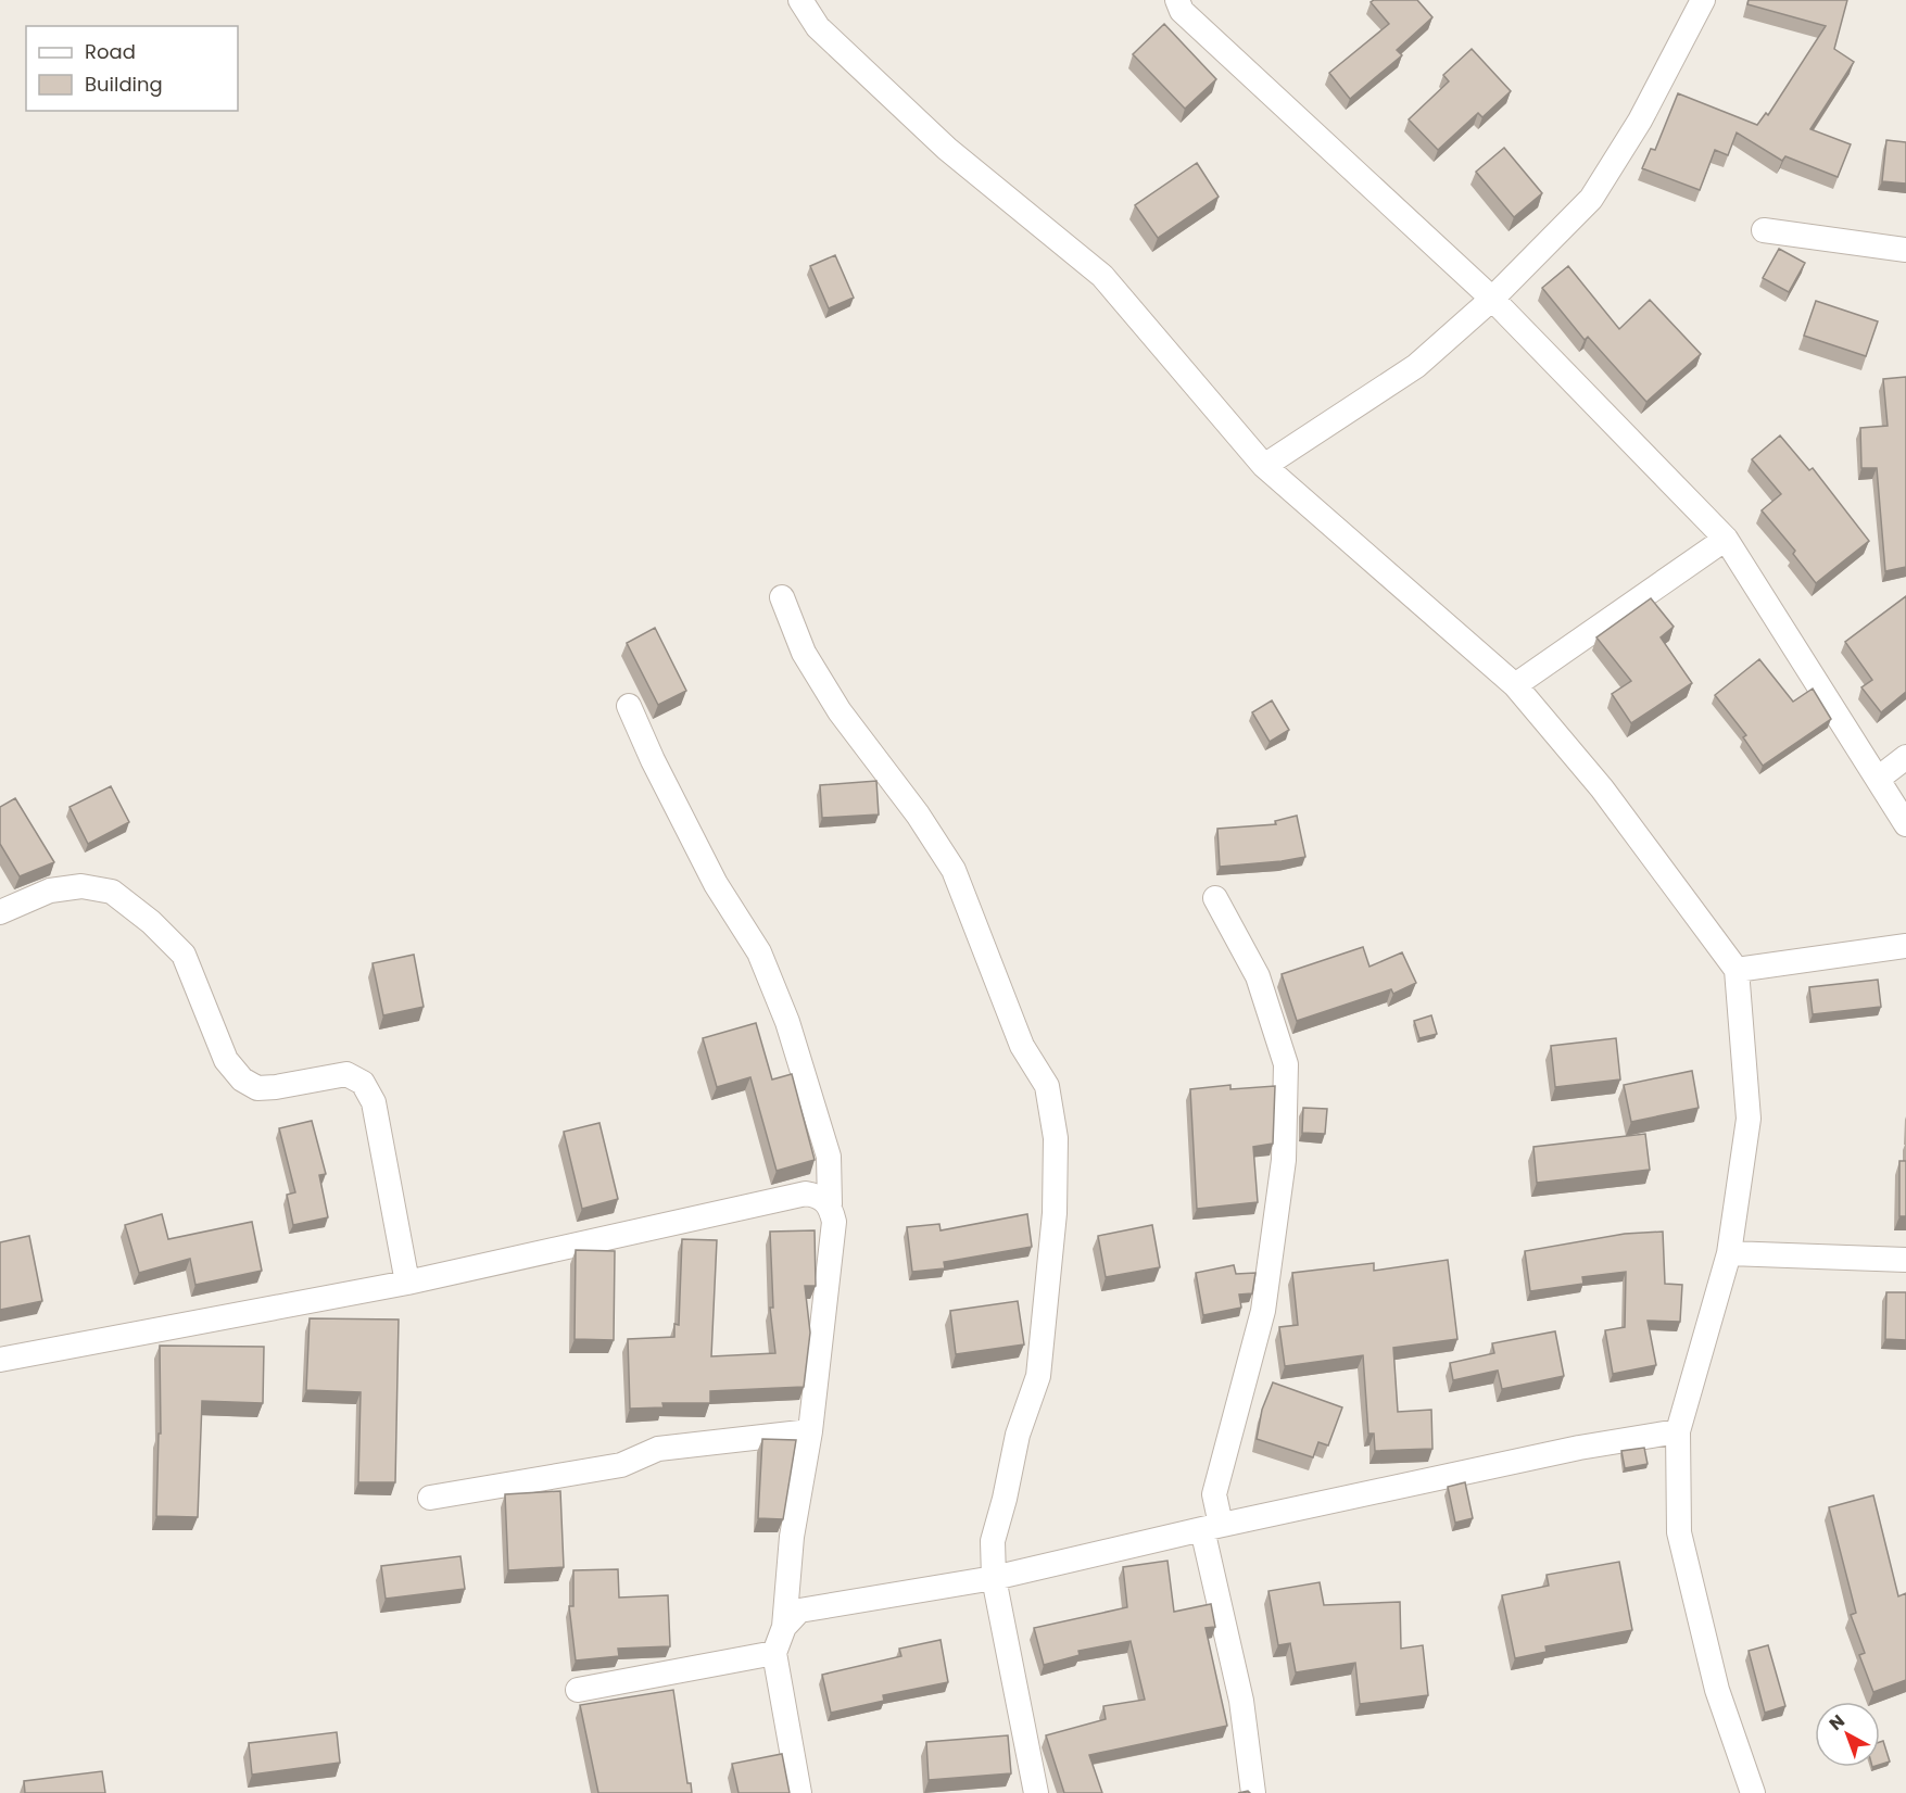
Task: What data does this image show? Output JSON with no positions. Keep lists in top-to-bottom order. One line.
{"legend":["Road","Building"],"north":"top left"}
